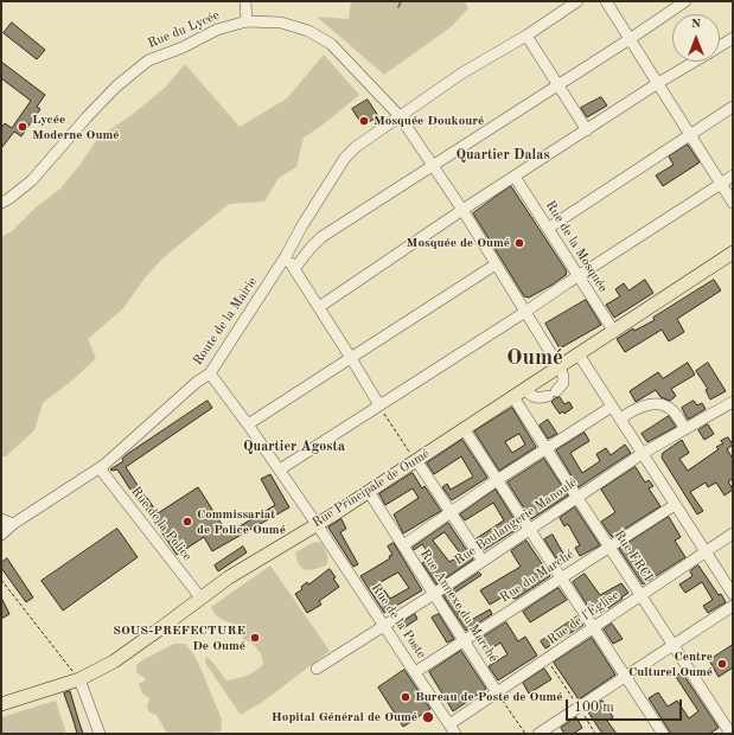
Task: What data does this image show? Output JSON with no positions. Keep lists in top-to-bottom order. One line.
{"streets":{"main road":["Rue Principale de Oumé"],"street":["Rue du Lycée","Rue de la Mosquée","Route de la Mairie","Rue Boulangerie Manoulé","Rue de la Police","Rue FRCI","Rue du Marché","Rue Annexe du Marché","Rue de l'Église","Rue de la Poste"]},"crossings":[["Rue du Lycée","Route de la Mairie"],["Rue du Lycée","Rue Principale de Oumé"],["Rue de la Mosquée","Rue Principale de Oumé"],["Route de la Mairie","Rue de la Police"],["Route de la Mairie","Rue de la Poste"],["Rue Principale de Oumé","Rue de la Police"],["Rue Principale de Oumé","Rue FRCI"],["Rue Principale de Oumé","Rue Annexe du Marché"],["Rue Principale de Oumé","Rue de la Poste"],["Rue Boulangerie Manoulé","Rue FRCI"],["Rue Boulangerie Manoulé","Rue Annexe du Marché"],["Rue Boulangerie Manoulé","Rue de la Poste"],["Rue FRCI","Rue du Marché"],["Rue FRCI","Rue de l'Église"],["Rue du Marché","Rue Annexe du Marché"],["Rue du Marché","Rue de la Poste"],["Rue Annexe du Marché","Rue de l'Église"],["Rue de l'Église","Rue de la Poste"]],"districts":["Quartier Dalas","Oumé","Quartier Agosta"],"places":["Mosquée Doukouré","Lycée Moderne Oumé","Mosquée de Oumé","Commissariat de Police Oumé","SOUS-PREFECTURE De Oumé","Centre Culturel Oumé","Bureau de Poste de Oumé","Hopital Général de Oumé"],"scale_bar":"100 m","north":"top"}
